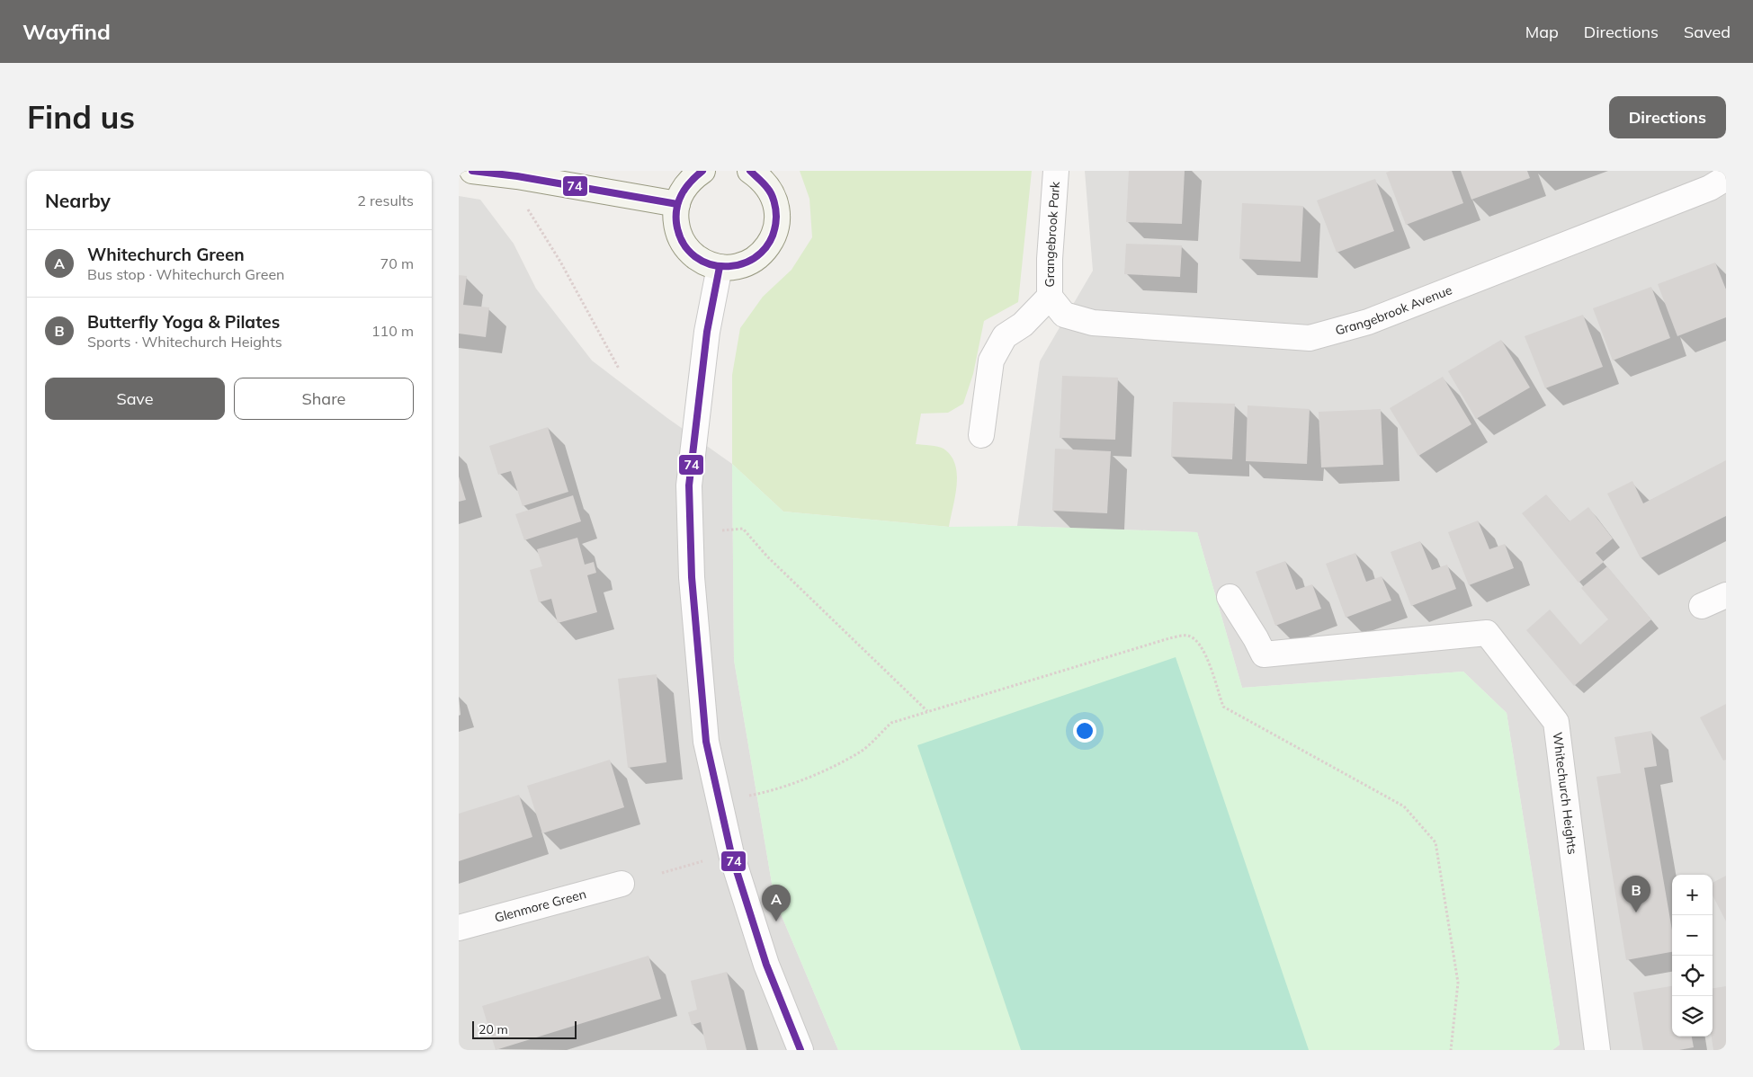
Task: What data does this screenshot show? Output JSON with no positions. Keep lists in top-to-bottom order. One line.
{"streets":{"street":["Grangebrook Park","Grangebrook Avenue","Whitechurch Heights","Glenmore Green"]},"crossings":[["Grangebrook Park","Grangebrook Avenue"]],"lines":["transit line 74"],"scale_bar":"20 m","page":{"header":"Wayfind","nav":["Map","Directions","Saved"],"buttons":["Directions",["Save","Share"]],"title":"Find us","heading":["Nearby","2 results"],"list":[{"mark":"A","name":"Whitechurch Green","note":"Bus stop · Whitechurch Green","value":"70 m"},{"mark":"B","name":"Butterfly Yoga & Pilates","note":"Sports · Whitechurch Heights","value":"110 m"}],"map_buttons":["+","−"],"pins":["B","A"],"scale":"20 m"}}
